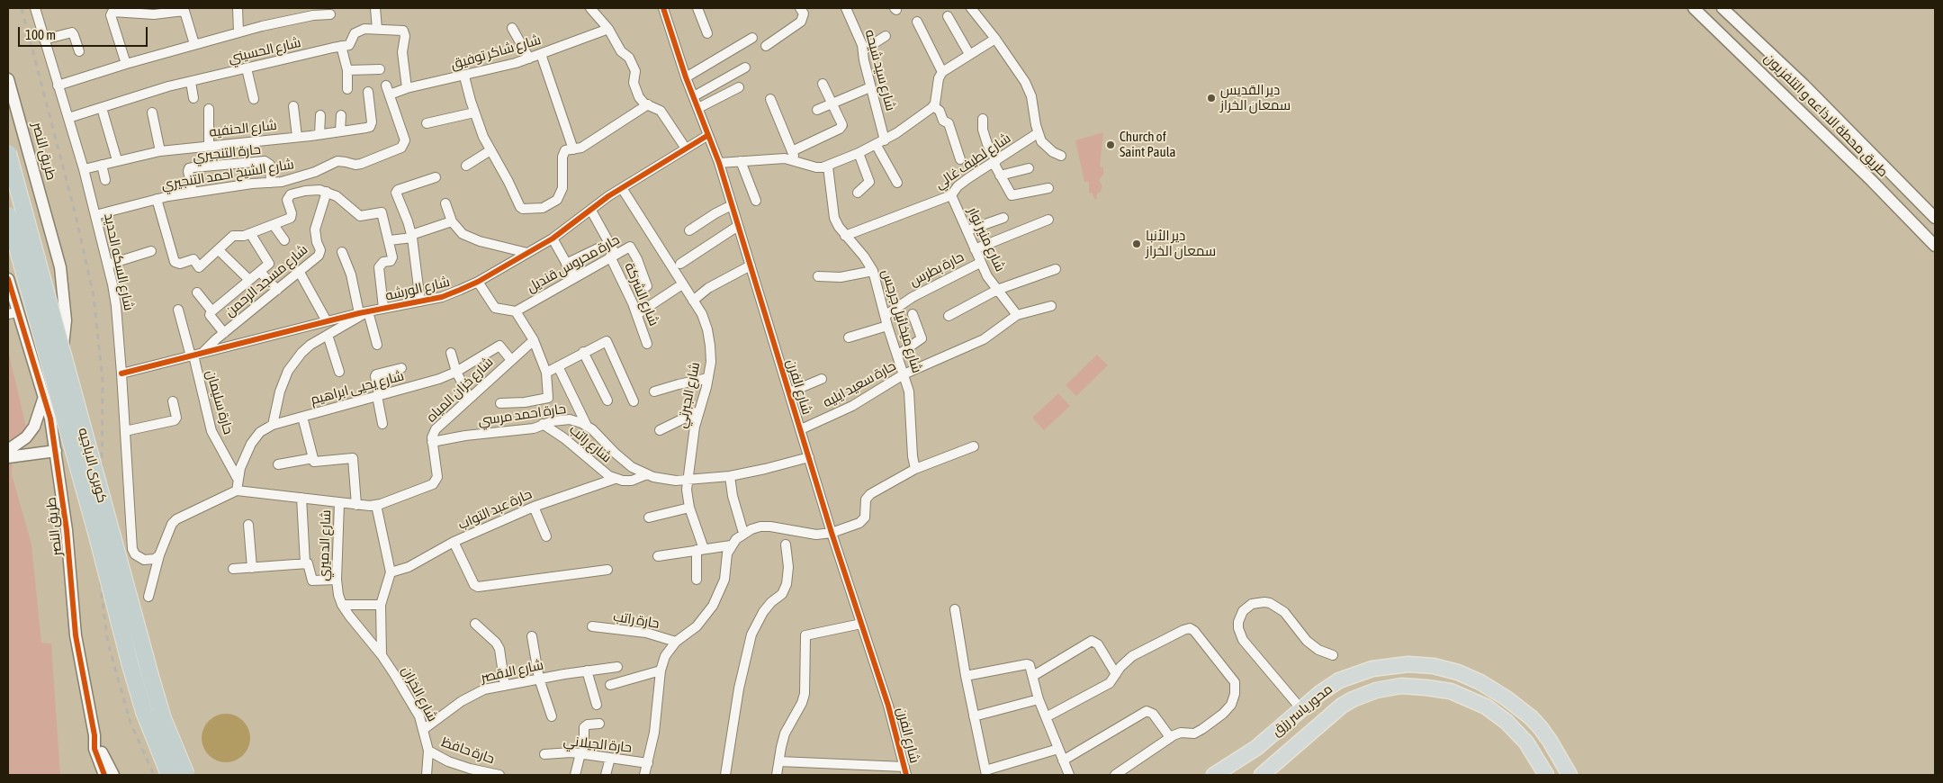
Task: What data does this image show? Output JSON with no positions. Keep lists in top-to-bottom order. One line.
{"streets":{"highway":["كوبرى الاباجيه"],"main road":["محور ياسر رزق"],"street":["شارع الحسيني","شارع شاكر توفيق","شارع سيد شيحه","طريق محطة الاذاعه و التلفزيون","شارع الحنفيه","طريق النصر","حارة التنجيري","شارع لطيف غالي","شارع الشيخ احمد التنجيري","شارع منير نوار","شارع السكه الحديد","حارة محروس قنديل","حارة بطرس","شارع مسجد الرحمن","شارع الورشه","شارع الشركة","شارع ميخائيل جرجس","حارة سعيد ايليه","شارع الفرن","شارع يحيى ابراهيم","شارع خزان المياه","شارع الجبرتي","حارة سليمان","حارة احمد مرسي","شارع راتب","حارة عبد التواب","شارع الدميري","حارة راتب","شارع الاقصر","شارع الخزان","حارة الجيلاني","حارة حافظ"]},"crossings":[["شارع الحسيني","شارع شاكر توفيق"],["شارع الحسيني","شارع السكه الحديد"],["شارع شاكر توفيق","شارع الشيخ احمد التنجيري"],["شارع الحنفيه","شارع السكه الحديد"],["حارة التنجيري","شارع الشيخ احمد التنجيري"],["شارع لطيف غالي","شارع منير نوار"],["شارع لطيف غالي","شارع ميخائيل جرجس"],["شارع الشيخ احمد التنجيري","شارع السكه الحديد"],["شارع منير نوار","حارة بطرس"],["شارع منير نوار","حارة سعيد ايليه"],["شارع السكه الحديد","شارع الورشه"],["حارة محروس قنديل","شارع الشركة"],["حارة بطرس","شارع ميخائيل جرجس"],["شارع مسجد الرحمن","شارع الورشه"],["شارع مسجد الرحمن","حارة سليمان"],["شارع الورشه","شارع الشركة"],["شارع الورشه","شارع الفرن"],["شارع الورشه","شارع الجبرتي"],["شارع الورشه","حارة سليمان"],["شارع ميخائيل جرجس","حارة سعيد ايليه"],["حارة سعيد ايليه","شارع الفرن"],["شارع الفرن","حارة احمد مرسي"],["شارع يحيى ابراهيم","شارع خزان المياه"],["شارع يحيى ابراهيم","حارة سليمان"],["شارع خزان المياه","حارة احمد مرسي"],["شارع خزان المياه","شارع الدميري"],["شارع الجبرتي","حارة احمد مرسي"],["حارة احمد مرسي","شارع راتب"],["شارع راتب","حارة عبد التواب"],["شارع الدميري","شارع الخزان"],["شارع الاقصر","شارع الخزان"],["شارع الخزان","حارة حافظ"]],"places":["دير القديس سمعان الخراز","Church of Saint Paula","دير الأنبا سمعان الخراز"],"scale_bar":"100 m"}
